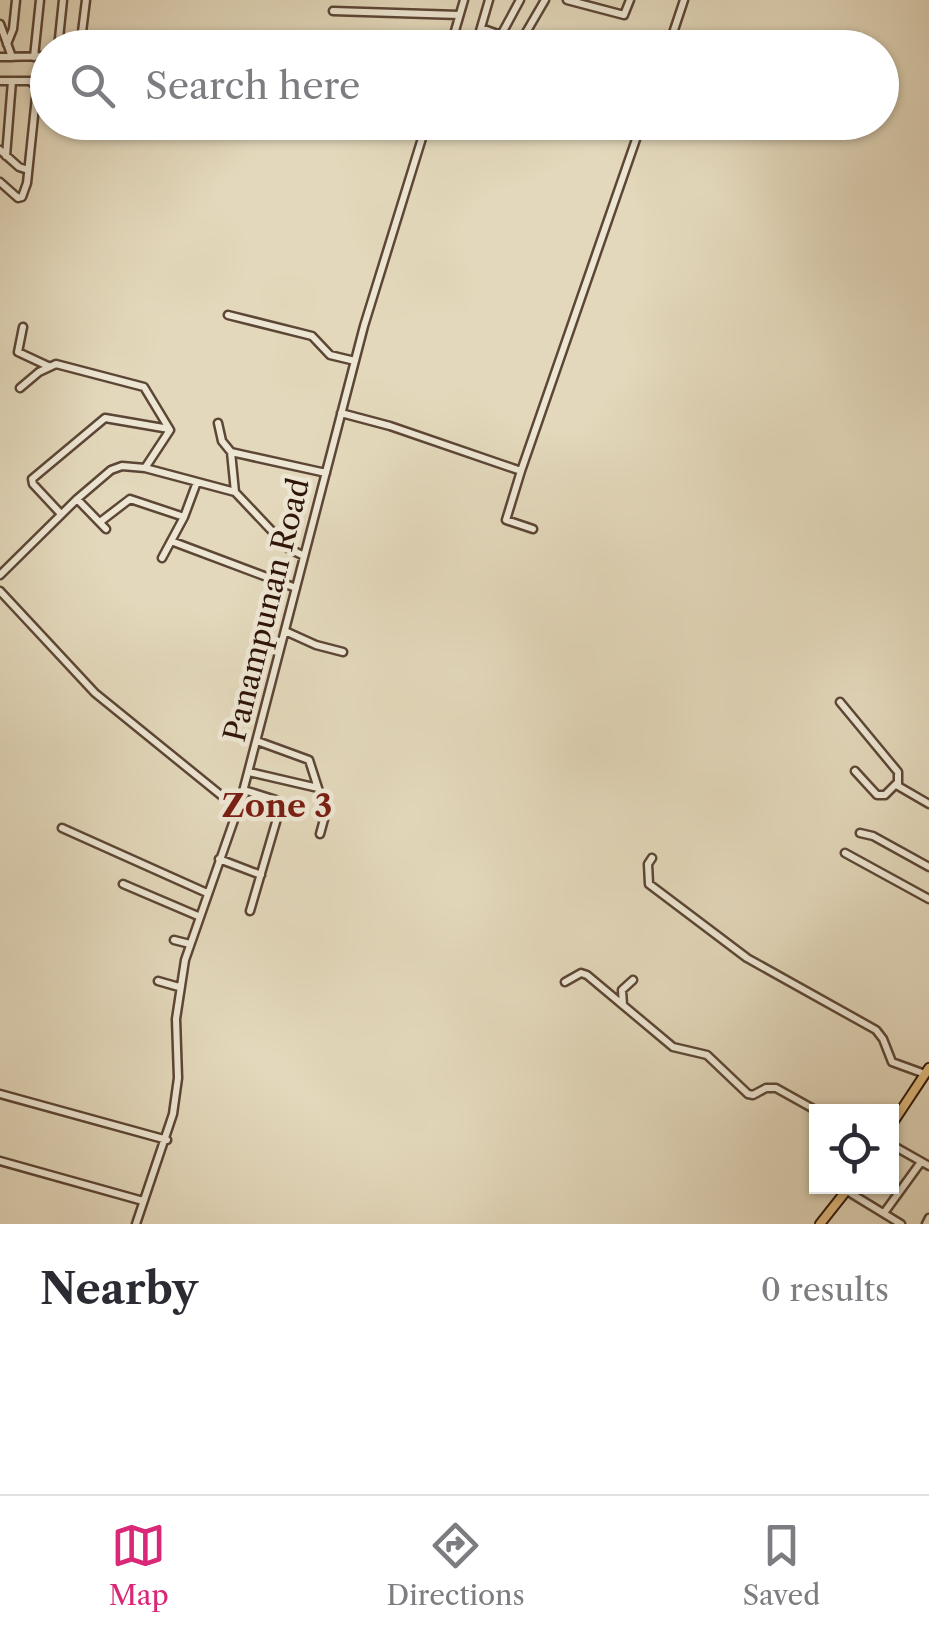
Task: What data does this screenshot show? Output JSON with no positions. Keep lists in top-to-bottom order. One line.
{"streets":{"street":["Panampunan Road"]},"districts":["Zone 3"],"page":{"search":"Search here","heading":["Nearby","0 results"],"nav":["Map","Directions","Saved"]}}
